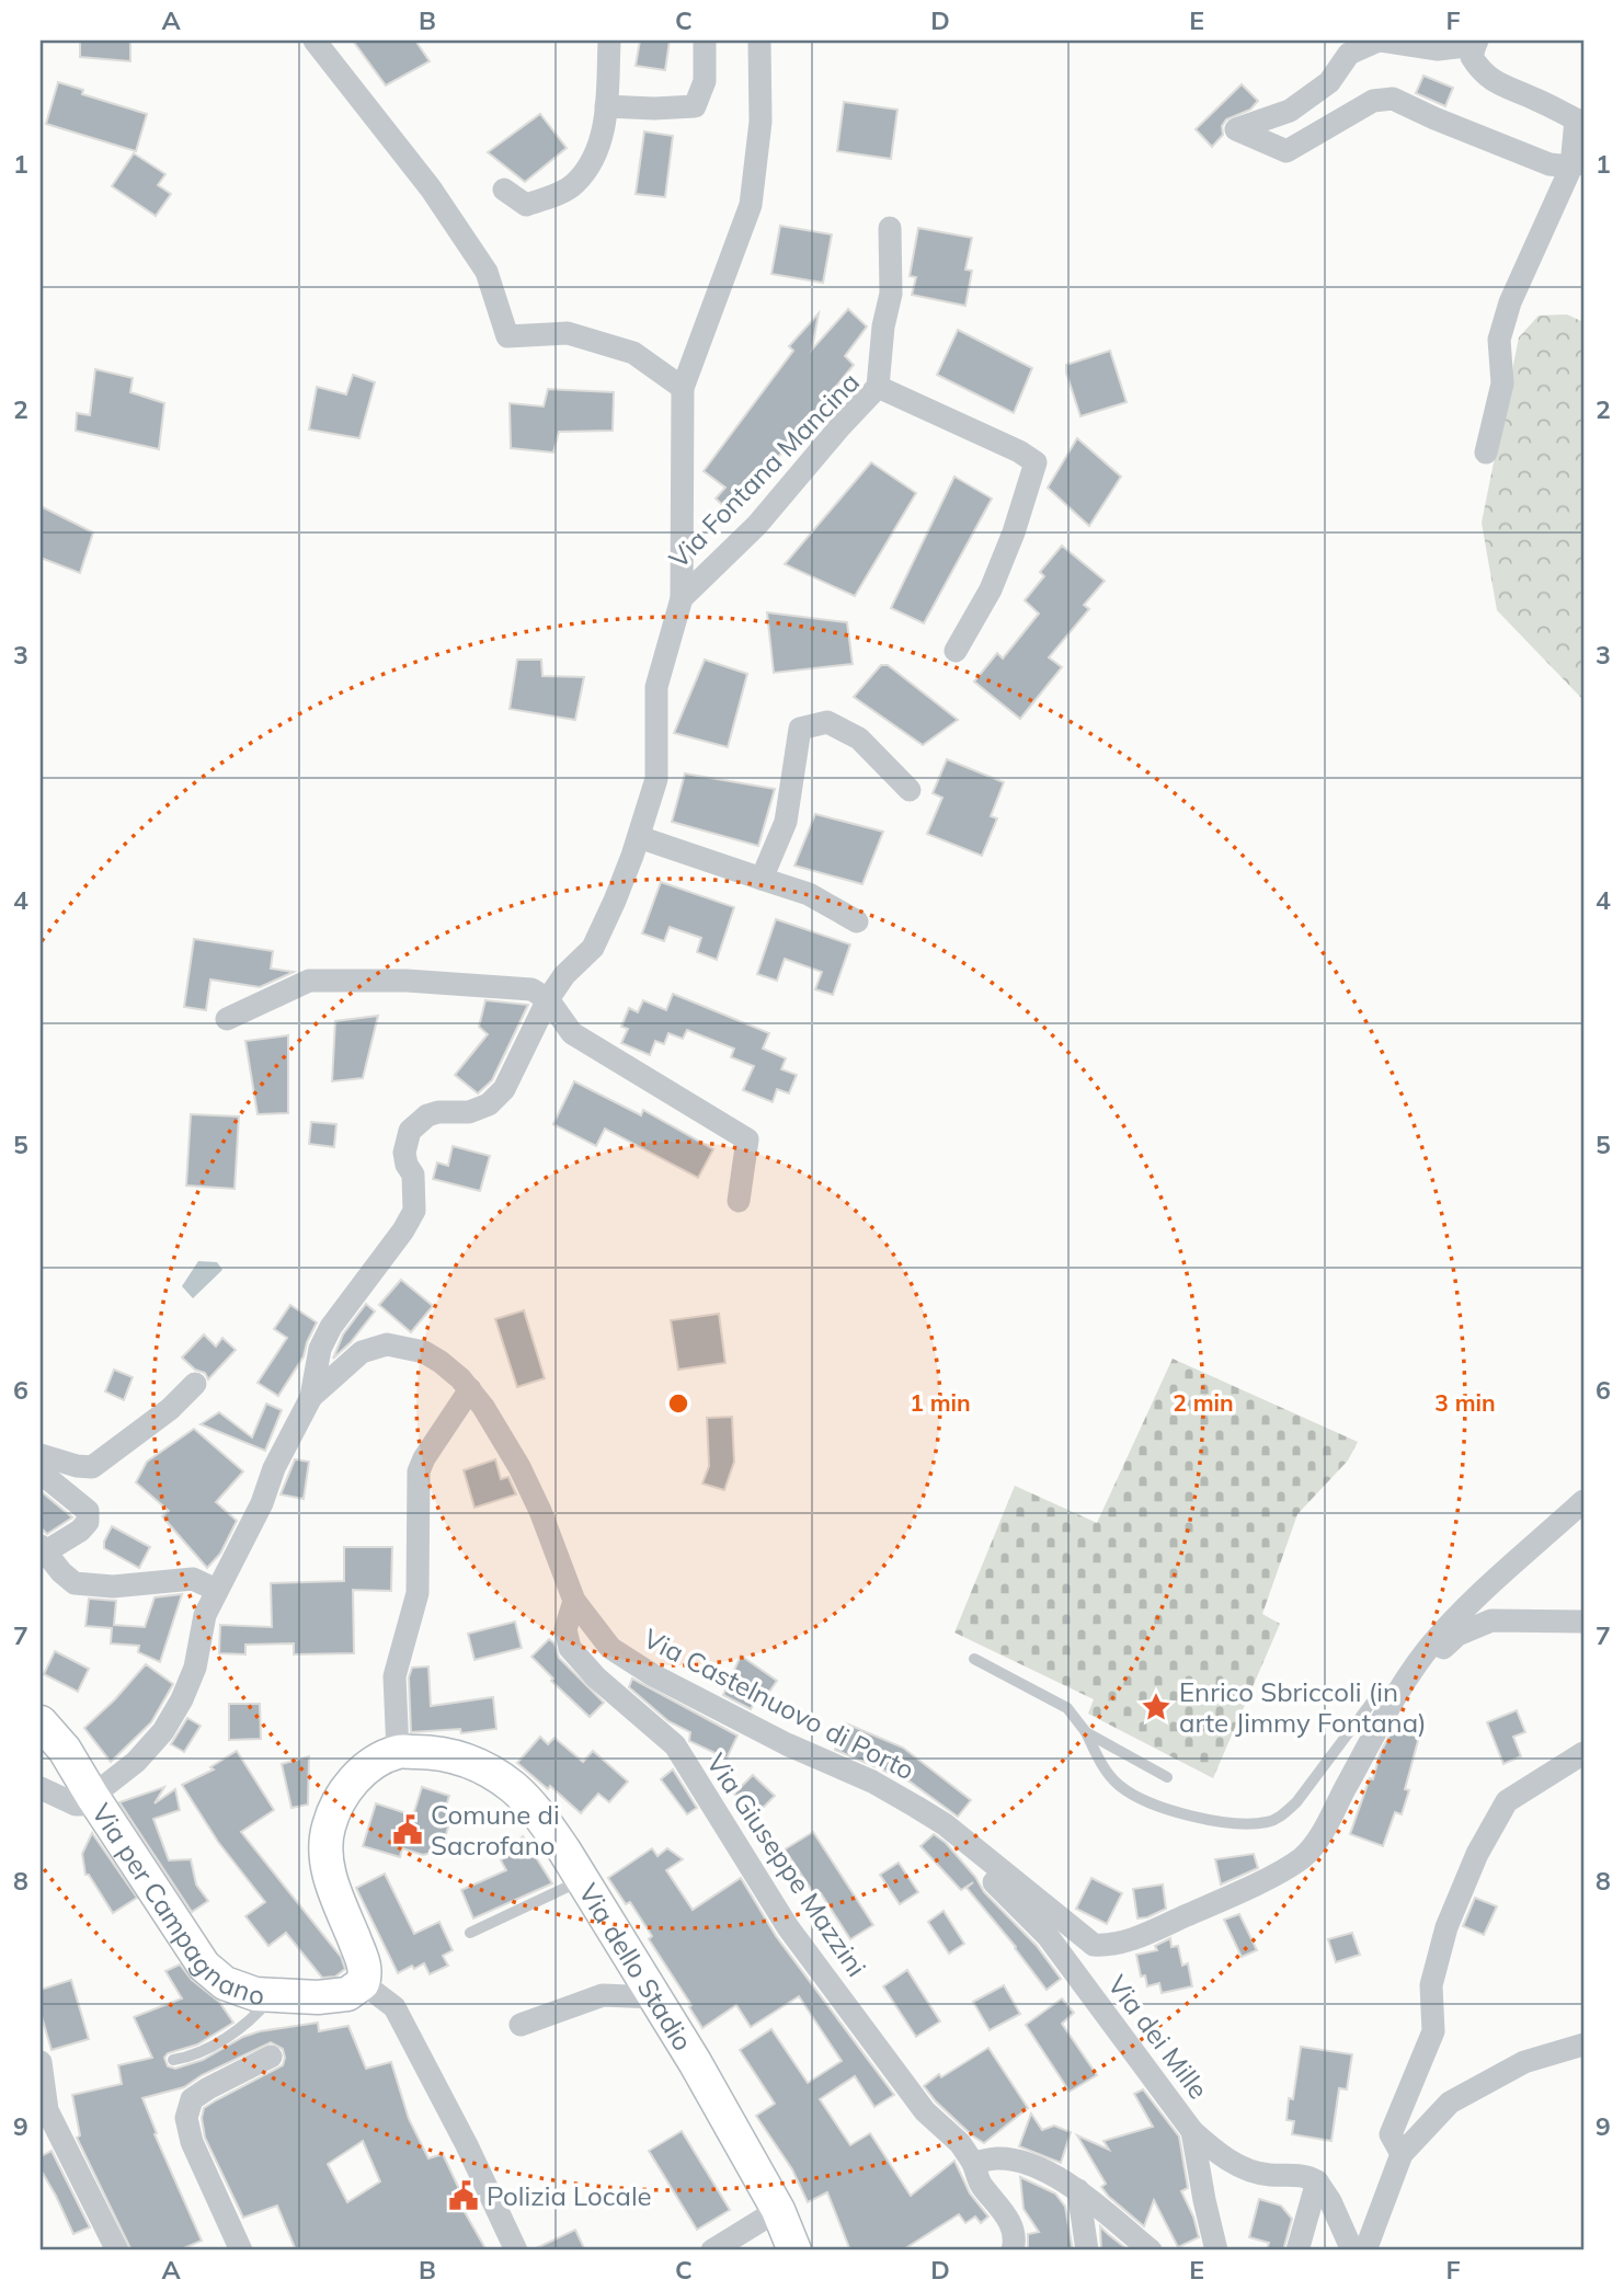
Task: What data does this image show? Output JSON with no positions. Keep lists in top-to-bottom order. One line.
{"streets":{"street":["Via Fontana Mancina","Via Castelnuovo di Porto","Via Giuseppe Mazzini","Via per Campagnano","Via dello Stadio","Via dei Mille"]},"crossings":[["Via Fontana Mancina","Via Castelnuovo di Porto"],["Via Castelnuovo di Porto","Via Giuseppe Mazzini"],["Via Castelnuovo di Porto","Via per Campagnano"],["Via Castelnuovo di Porto","Via dei Mille"],["Via per Campagnano","Via dello Stadio"]],"places":{"place":["Enrico Sbriccoli (in arte Jimmy Fontana)"],"public building":["Comune di Sacrofano","Polizia Locale"]},"grid":{"columns":["A","B","C","D","E","F"],"rows":["1","2","3","4","5","6","7","8","9"]},"rings":["1 min","2 min","3 min"]}
